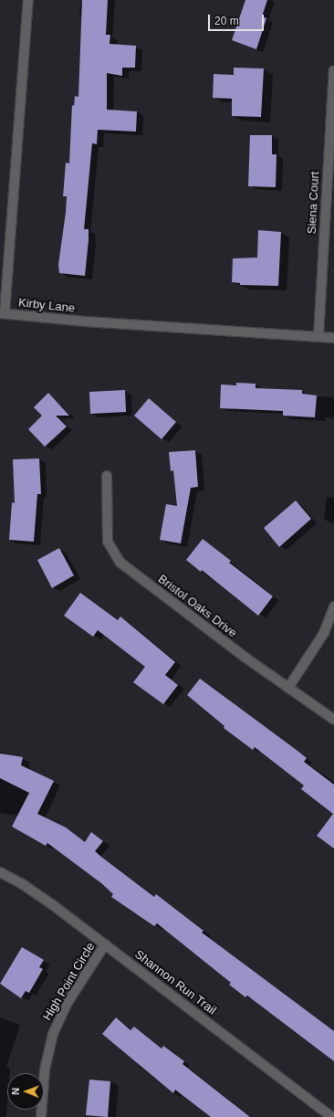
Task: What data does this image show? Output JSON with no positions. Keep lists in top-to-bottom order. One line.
{"streets":{"street":["Siena Court","Kirby Lane","Bristol Oaks Drive","High Point Circle","Shannon Run Trail"]},"crossings":[["Siena Court","Kirby Lane"],["High Point Circle","Shannon Run Trail"]],"scale_bar":"20 m","north":"left"}
